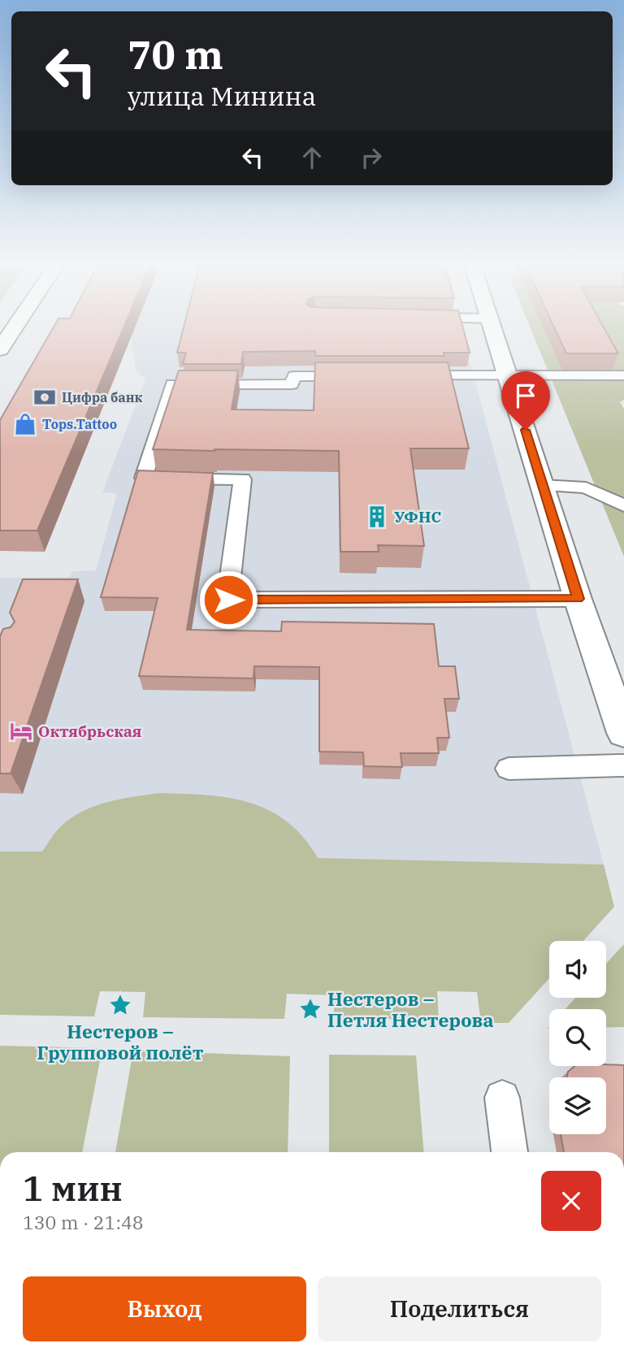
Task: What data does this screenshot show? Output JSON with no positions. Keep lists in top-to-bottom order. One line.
{"places":{"bank":["Цифра банк"],"shop":["Tops.Tattoo"],"building":["УФНС"],"hotel":["Октябрьская"],"place":["Нестеров – Групповой полёт","Нестеров – Петля Нестерова"]},"page":{"turn":["70 m","улица Минина"],"heading":["1 мин","130 m · 21:48"],"buttons":["Выход","Поделиться"]}}
